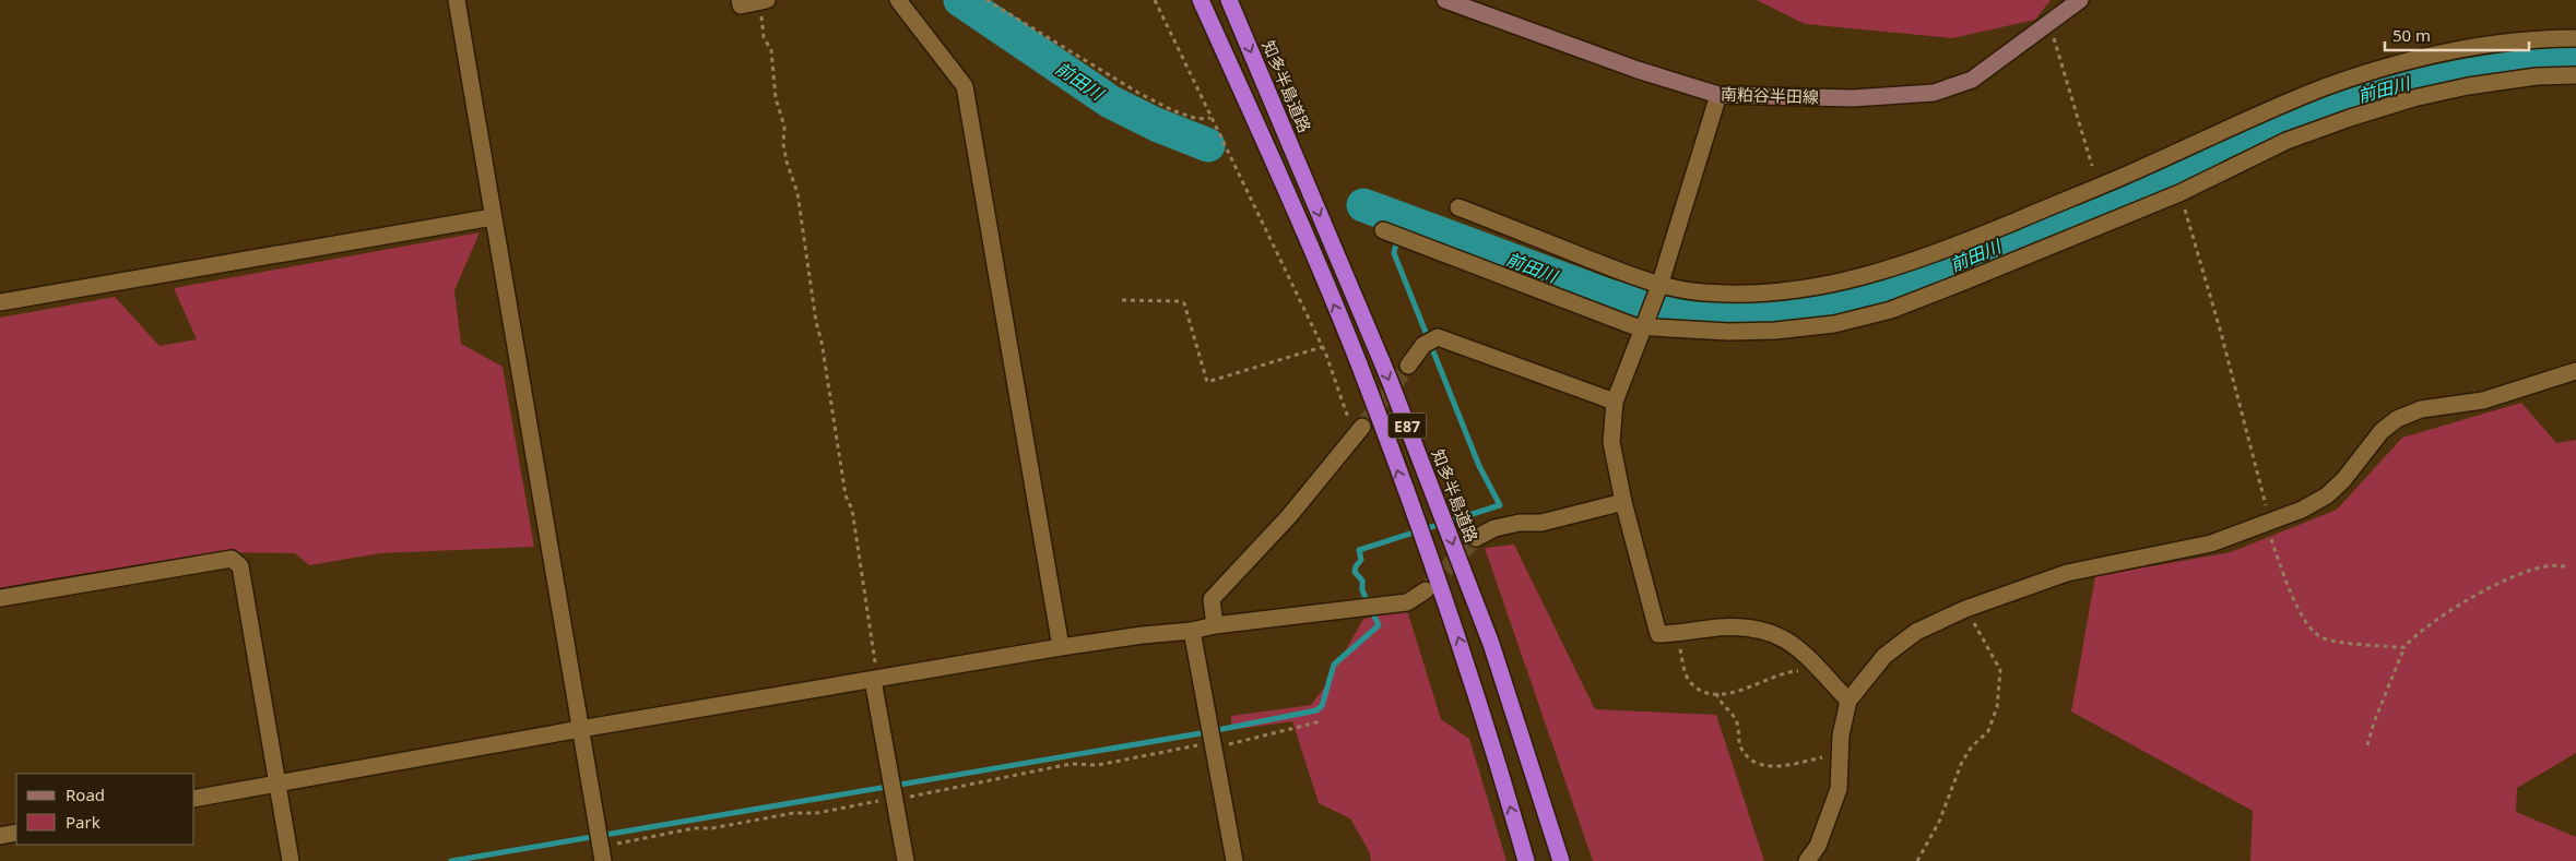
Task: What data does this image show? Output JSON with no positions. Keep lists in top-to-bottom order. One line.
{"streets":{"highway":["知多半島道路","E87"],"main road":["南粕谷半田線"]},"water":["前田川"],"legend":["Road","Park"],"scale_bar":"50 m"}
